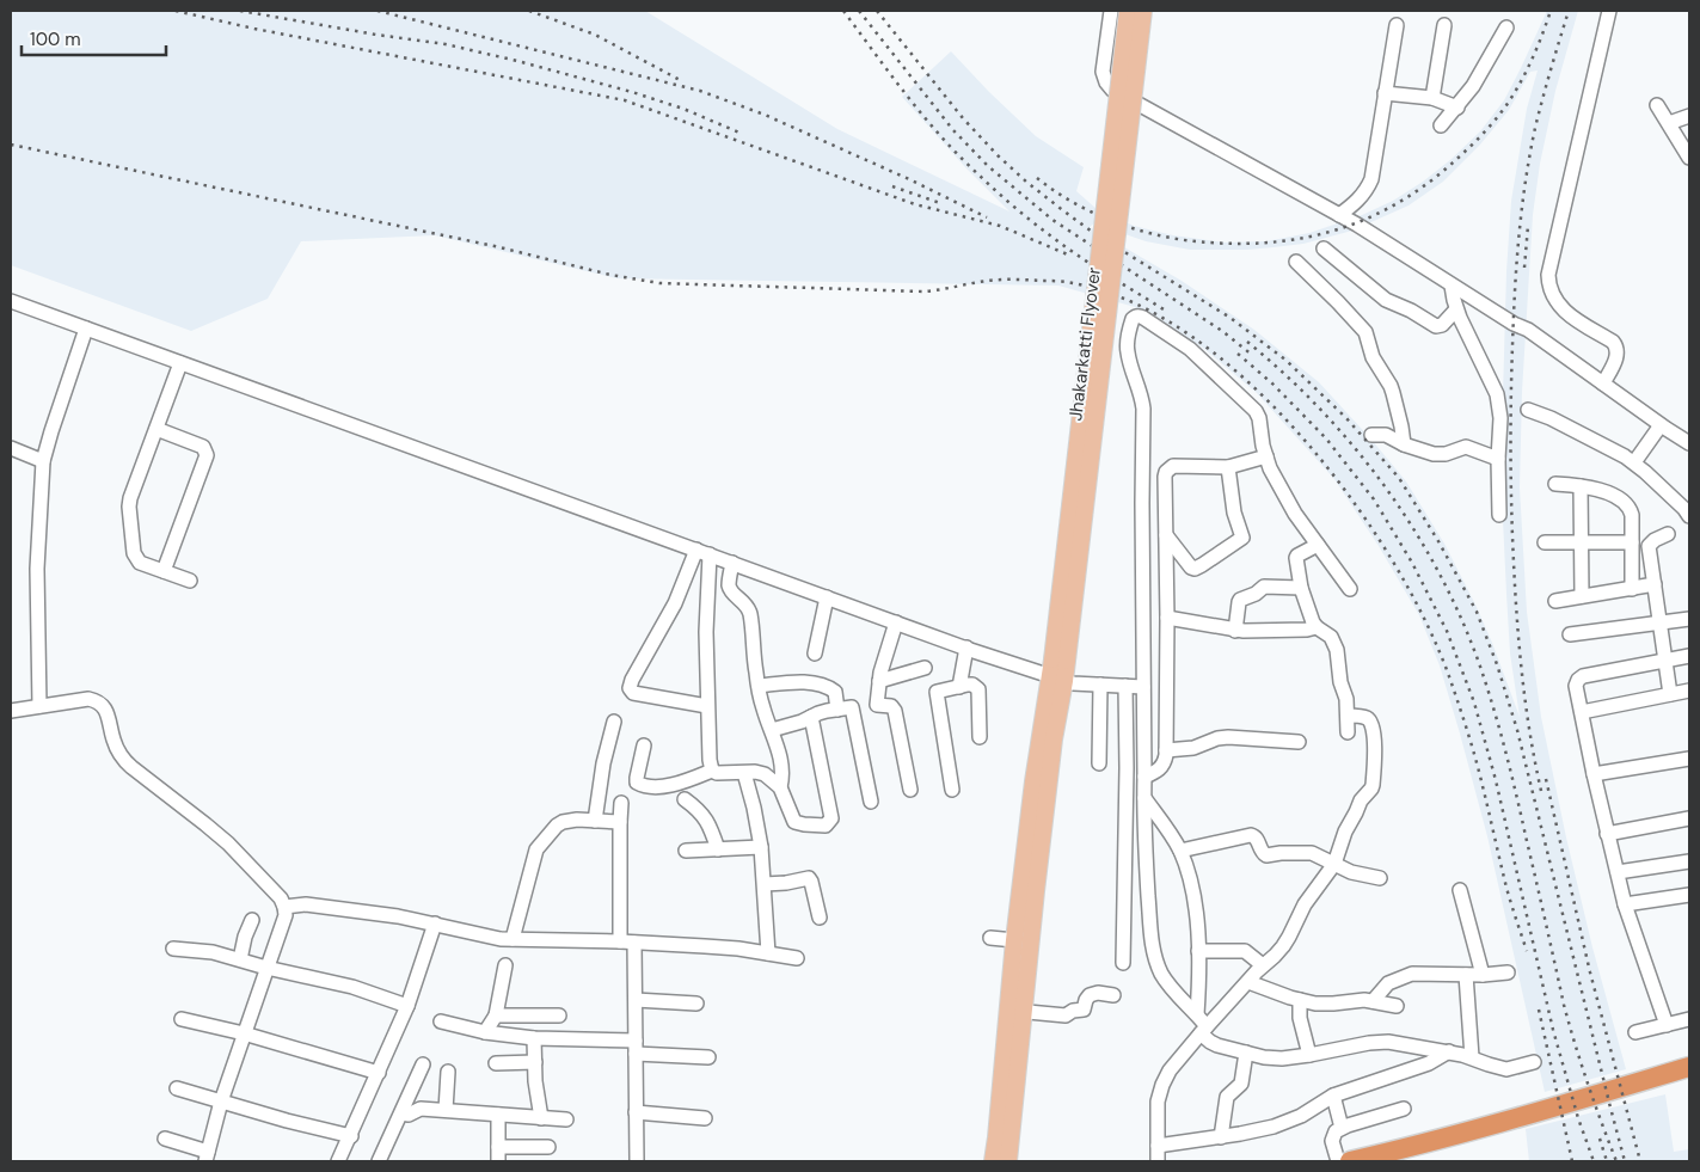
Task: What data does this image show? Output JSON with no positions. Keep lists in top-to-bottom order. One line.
{"streets":{"main road":["Jhakarkatti Flyover"]},"scale_bar":"100 m"}
